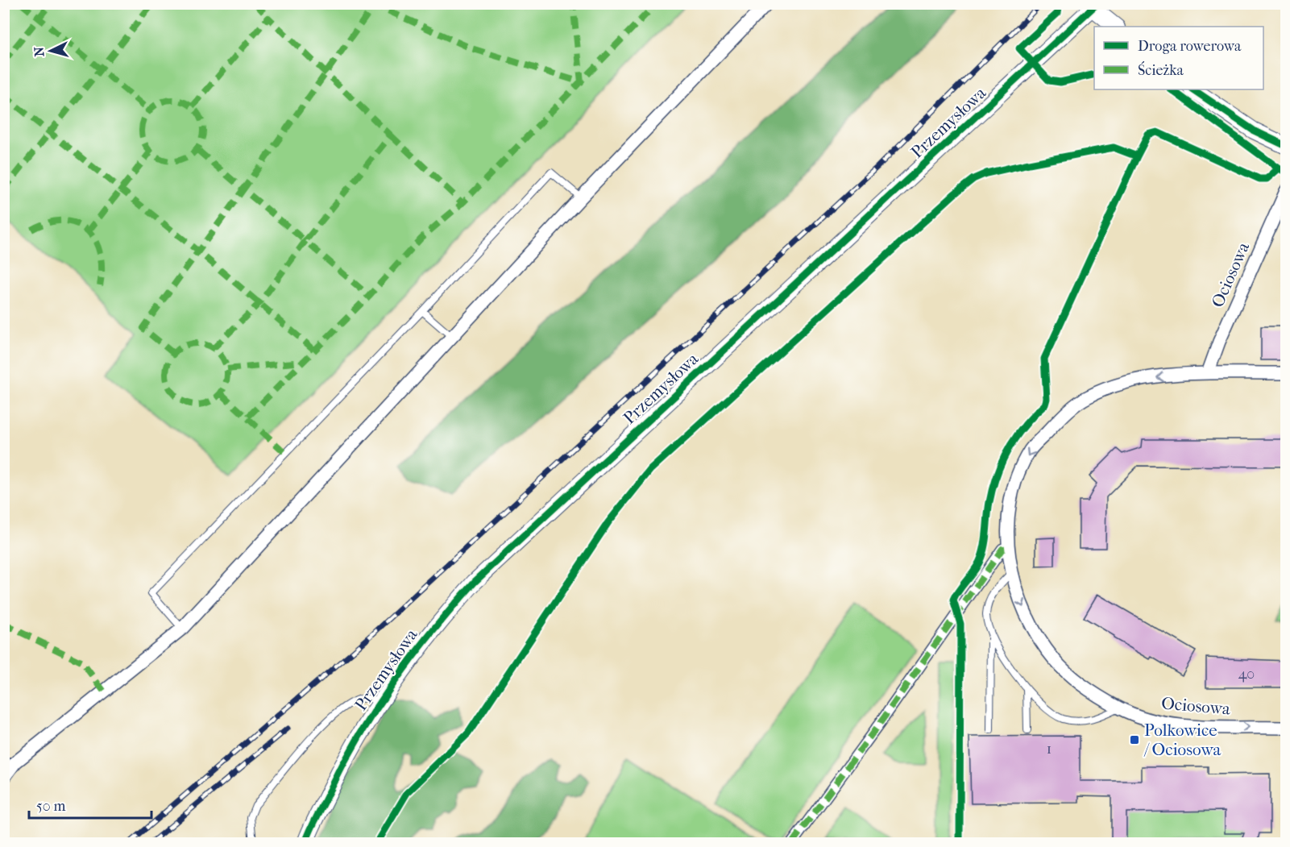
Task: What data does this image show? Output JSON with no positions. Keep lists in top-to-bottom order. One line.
{"streets":{"street":["Przemysłowa","Ociosowa"]},"places":{"transit":["Polkowice / Ociosowa"]},"house_numbers":["40","1"],"legend":["Droga rowerowa","Ścieżka"],"scale_bar":"50 m","north":"left"}
